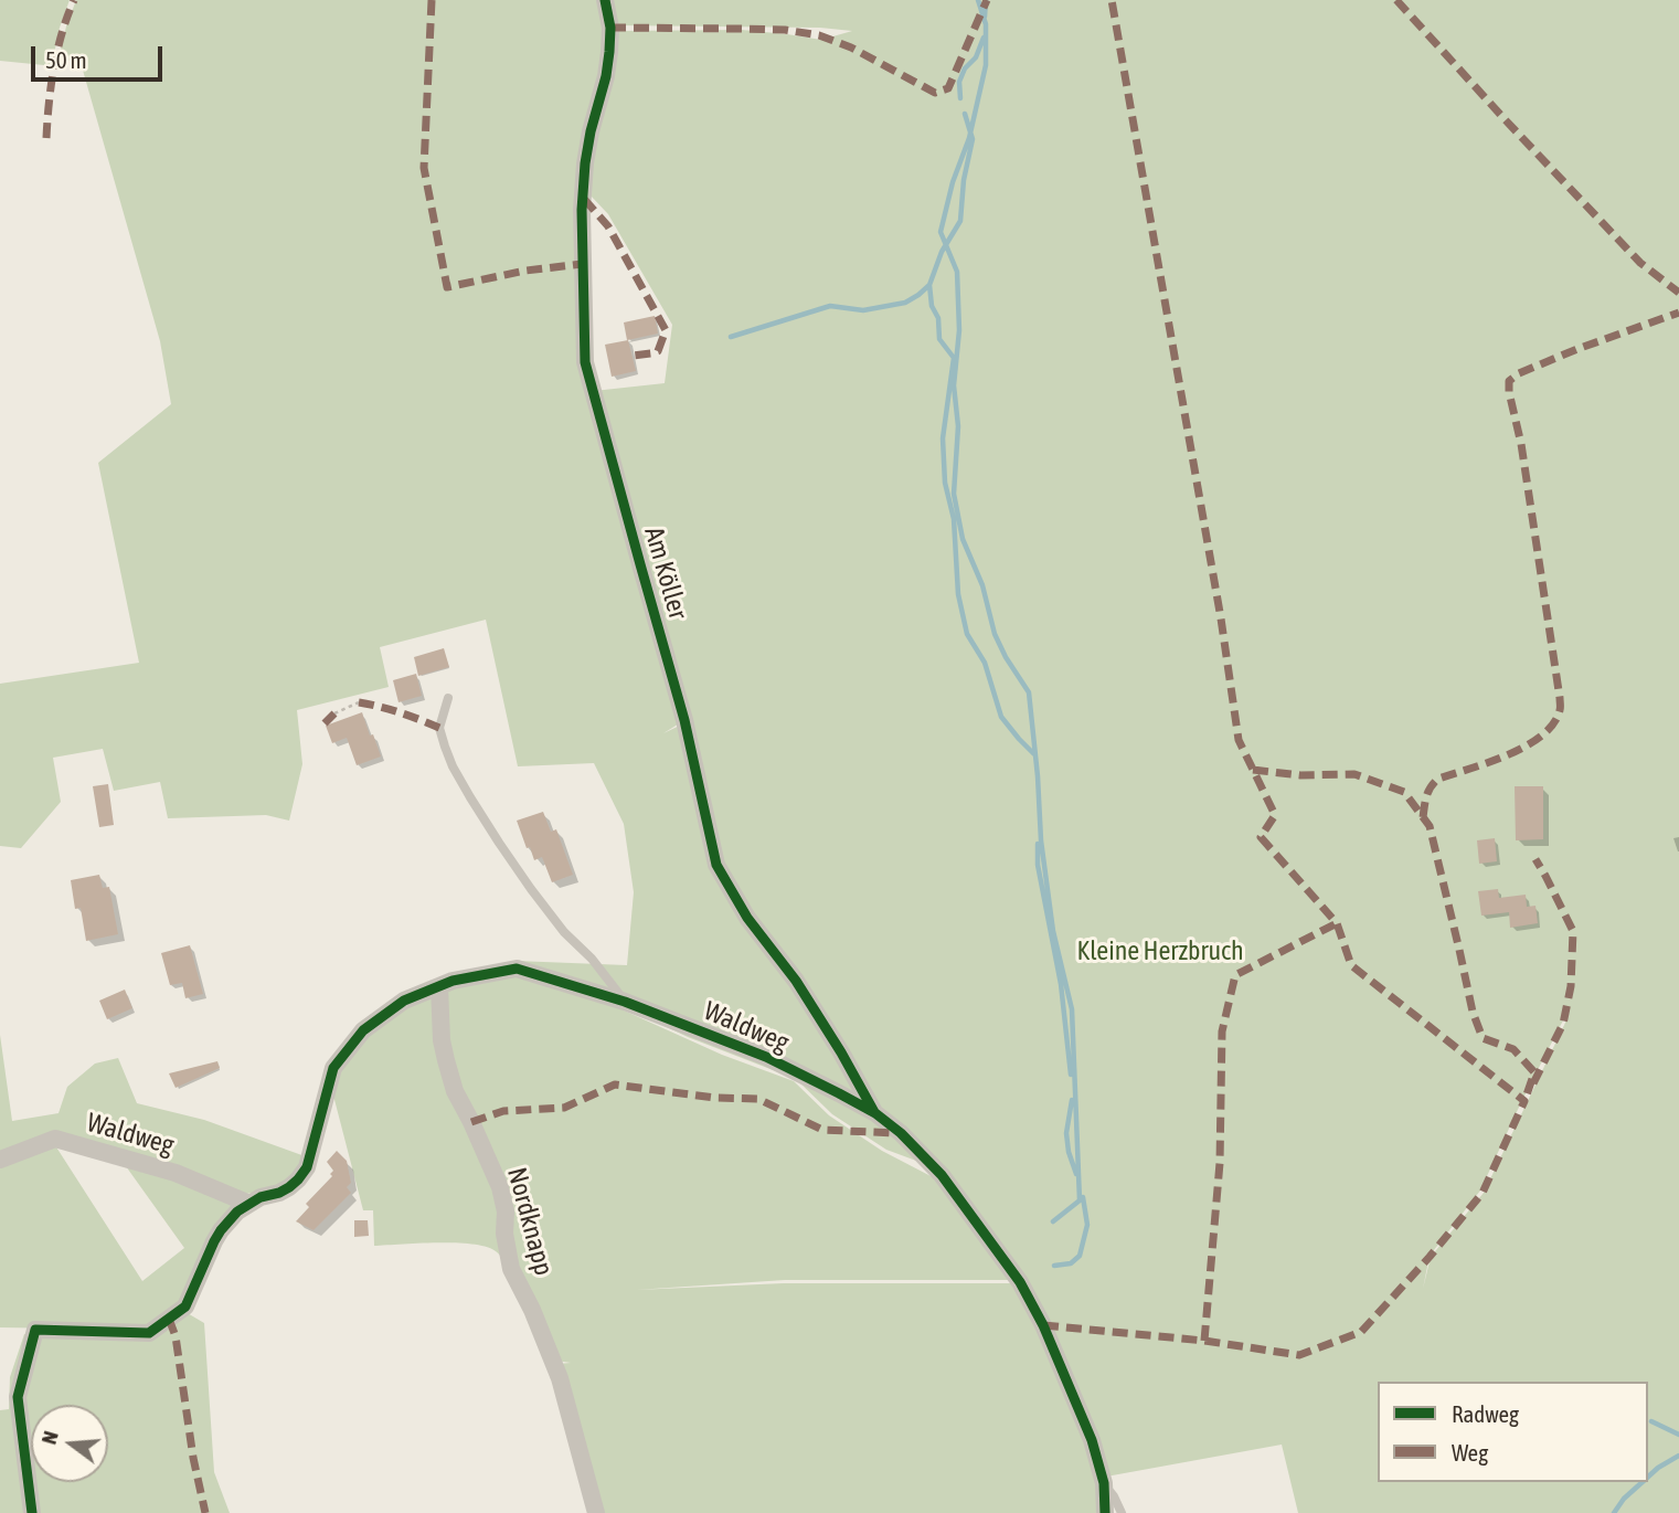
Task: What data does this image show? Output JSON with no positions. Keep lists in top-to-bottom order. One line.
{"streets":{"street":["Am Köller","Waldweg","Nordknapp"]},"crossings":[["Am Köller","Waldweg"],["Waldweg","Nordknapp"]],"parks":["Kleine Herzbruch"],"legend":["Radweg","Weg"],"scale_bar":"50 m","north":"left"}
